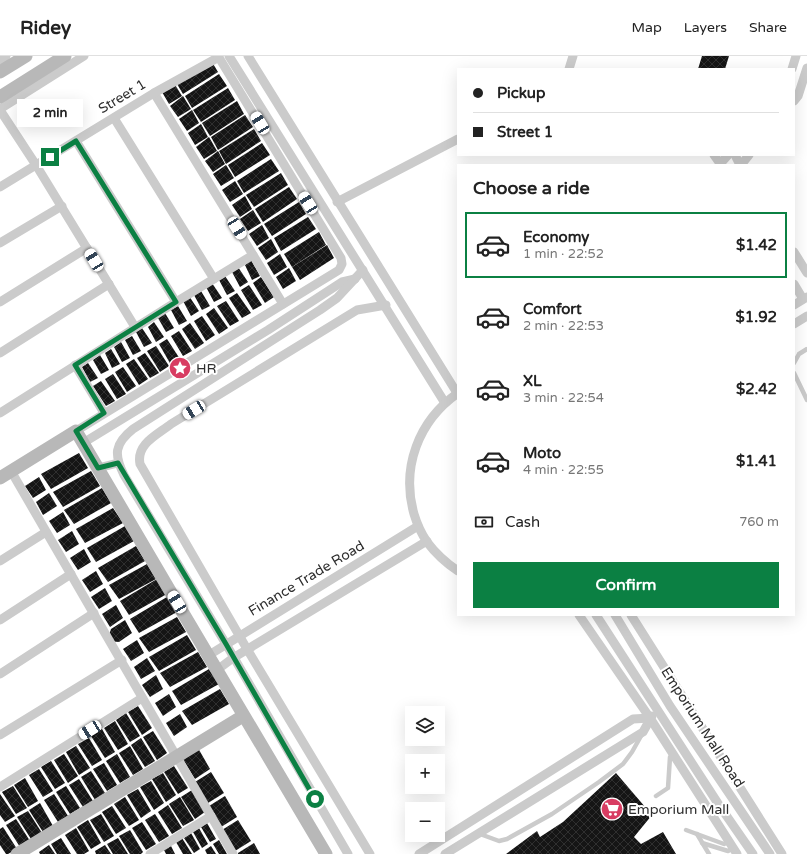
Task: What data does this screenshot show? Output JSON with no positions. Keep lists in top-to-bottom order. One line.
{"streets":{"street":["Street 1","Finance Trade Road","Emporium Mall Road"]},"places":{"place":["HR"],"supermarket":["Emporium Mall"]},"page":{"header":"Ridey","nav":["Map","Layers","Share"],"banner":["Pickup","Street 1"],"bubble":"2 min","heading":"Choose a ride","list":[{"name":"Economy","note":"1 min · 22:52","value":"$1.42"},{"name":"Comfort","note":"2 min · 22:53","value":"$1.92"},{"name":"XL","note":"3 min · 22:54","value":"$2.42"},{"name":"Moto","note":"4 min · 22:55","value":"$1.41"}],"pay":["Cash","760 m"],"buttons":"Confirm","map_buttons":["+","−"]}}
